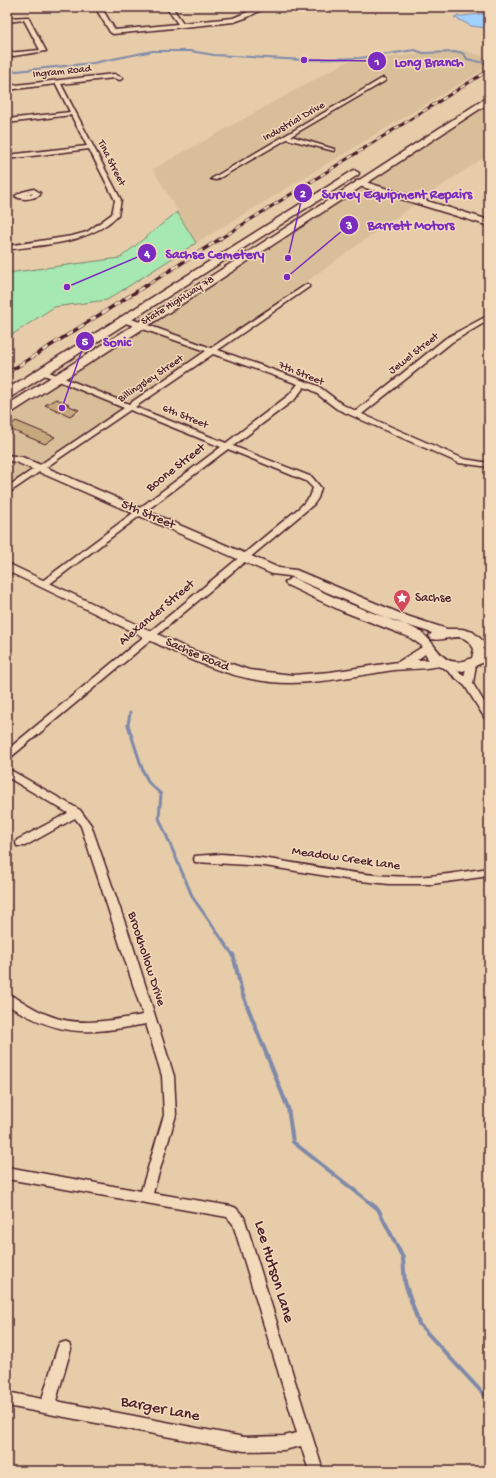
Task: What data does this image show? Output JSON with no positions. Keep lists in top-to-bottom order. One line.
{"streets":{"main road":["State Highway 78","5th Street"],"street":["Ingram Road","Industrial Drive","Tina Street","Jewel Street","7th Street","Billingsley Street","6th Street","Boone Street","Alexander Street","Sachse Road","Meadow Creek Lane","Brookhollow Drive","Lee Hutson Lane","Barger Lane"]},"crossings":[["Ingram Road","Tina Street"],["State Highway 78","7th Street"],["State Highway 78","6th Street"],["Jewel Street","7th Street"],["7th Street","Billingsley Street"],["7th Street","Boone Street"],["Billingsley Street","6th Street"],["Billingsley Street","5th Street"],["6th Street","Boone Street"],["6th Street","Alexander Street"],["Boone Street","5th Street"],["Boone Street","Sachse Road"],["5th Street","Alexander Street"],["5th Street","Sachse Road"],["Alexander Street","Sachse Road"],["Brookhollow Drive","Lee Hutson Lane"],["Lee Hutson Lane","Barger Lane"]],"places":{"other":["Long Branch","Survey Equipment Repairs","Barrett Motors","Sachse Cemetery","Sonic"],"place":["Sachse"]}}
